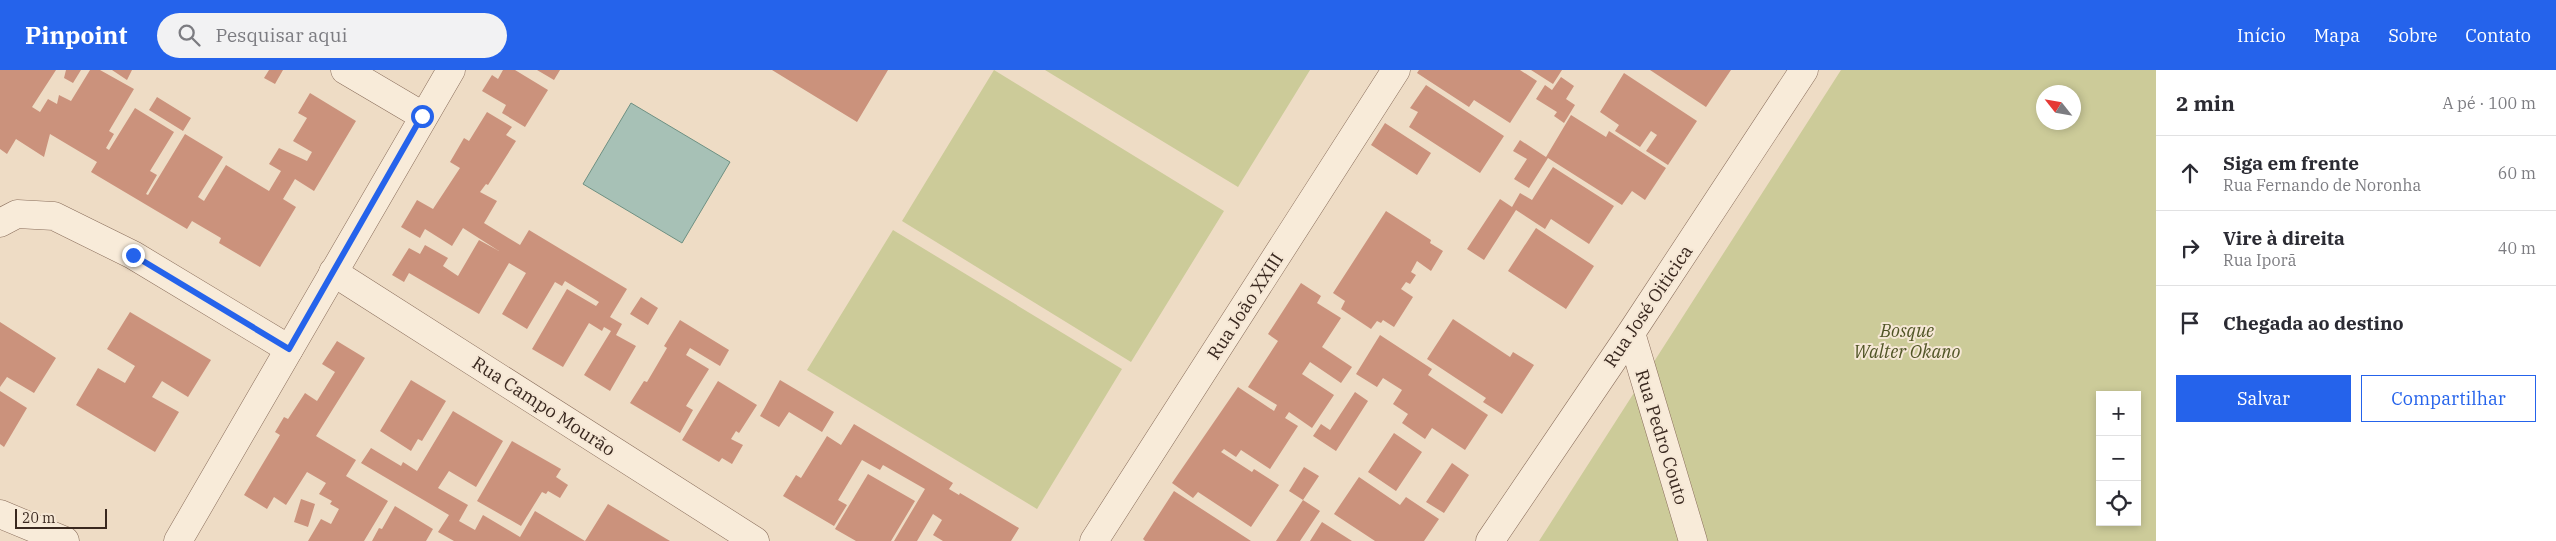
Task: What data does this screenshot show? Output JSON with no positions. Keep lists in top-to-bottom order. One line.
{"streets":{"street":["Rua João XXIII","Rua José Oiticica","Rua Campo Mourão","Rua Pedro Couto"]},"crossings":[["Rua José Oiticica","Rua Pedro Couto"]],"parks":["Bosque Walter Okano"],"scale_bar":"20 m","north":"top left","page":{"header":"Pinpoint","search":"Pesquisar aqui","nav":["Início","Mapa","Sobre","Contato"],"heading":["2 min","A pé · 100 m"],"list":[["Siga em frente","Rua Fernando de Noronha","60 m"],["Vire à direita","Rua Iporã","40 m"],"Chegada ao destino"],"buttons":["Salvar","Compartilhar"],"map_buttons":["+","−"],"scale":"20 m"}}
